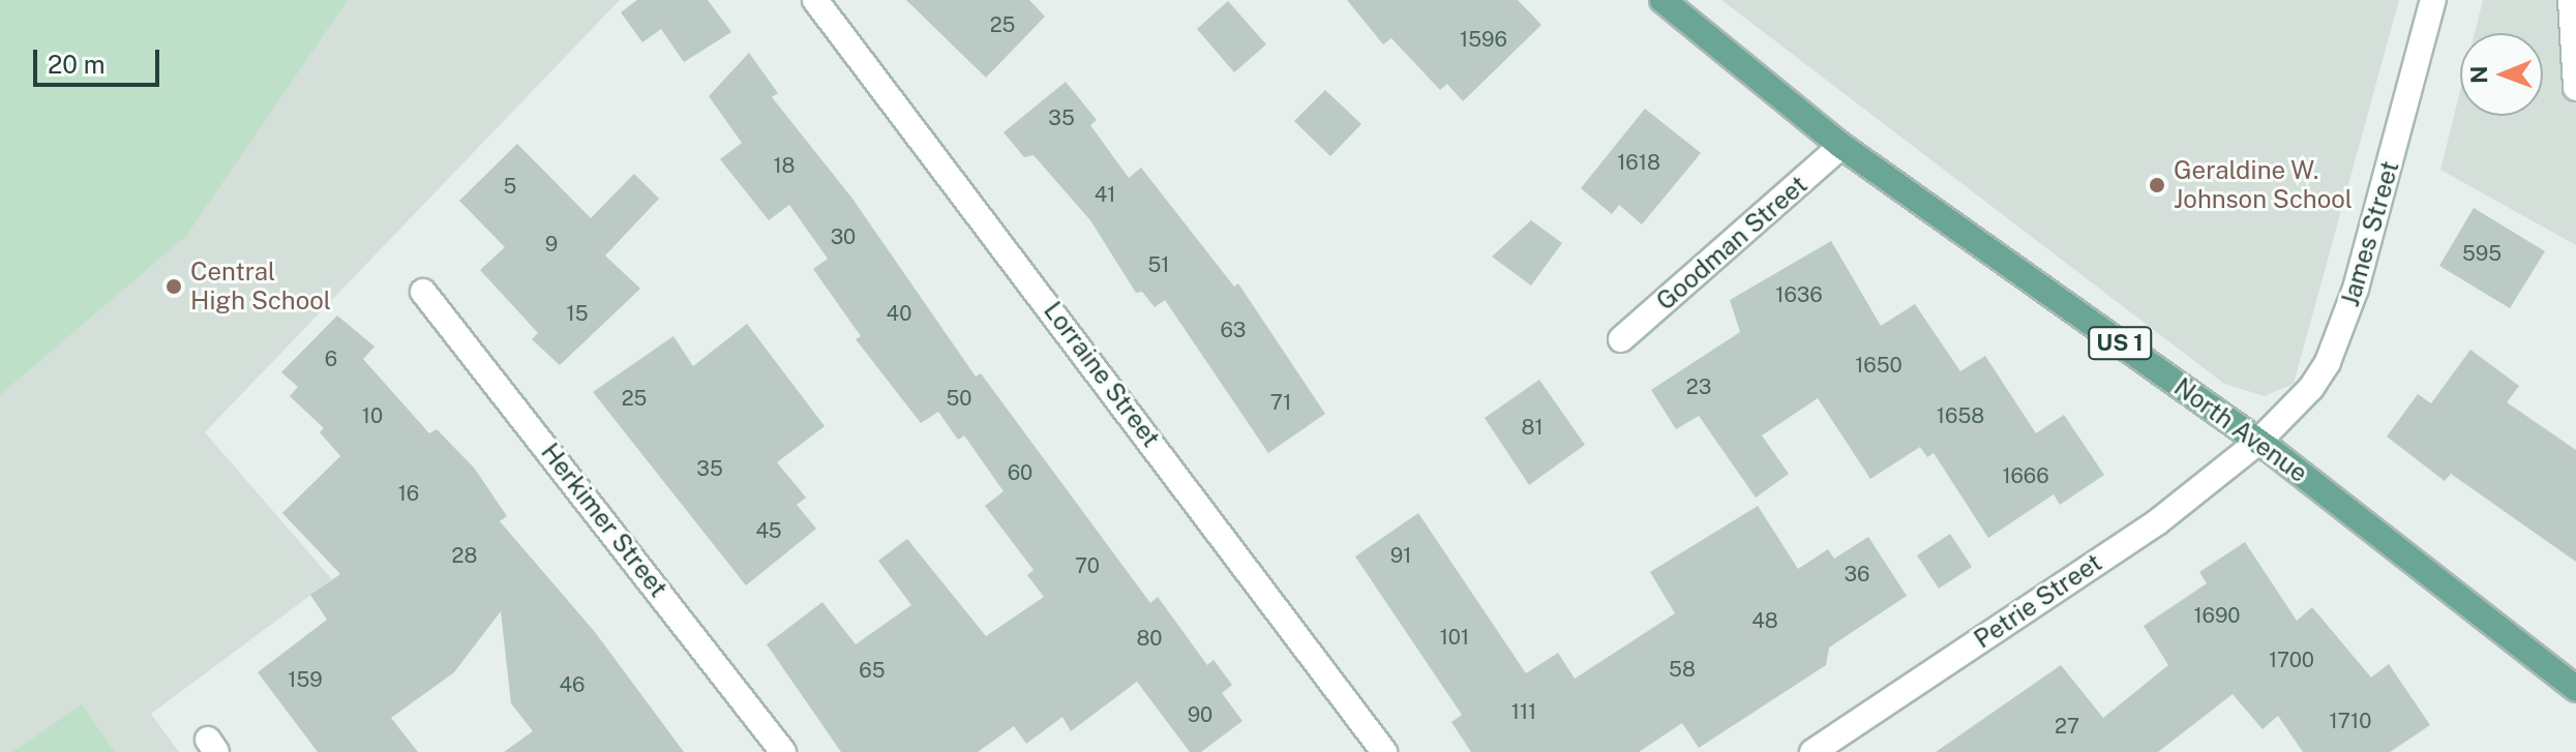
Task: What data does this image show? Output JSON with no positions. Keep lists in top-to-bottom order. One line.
{"streets":{"main road":["US 1","North Avenue"],"street":["James Street","Goodman Street","Lorraine Street","Herkimer Street","Petrie Street"]},"crossings":[["James Street","North Avenue"],["James Street","Petrie Street"],["Goodman Street","North Avenue"],["North Avenue","Petrie Street"]],"places":["Geraldine W. Johnson School","Central High School"],"house_numbers":["25","1596","35","1618","18","5","41","30","9","595","51","1636","15","40","63","6","1650","23","25","50","71","10","1658","81","35","60","1666","16","45","28","91","70","36","1690","48","101","80","1700","58","65","159","46","111","90","1710","27"],"scale_bar":"20 m","north":"left"}
